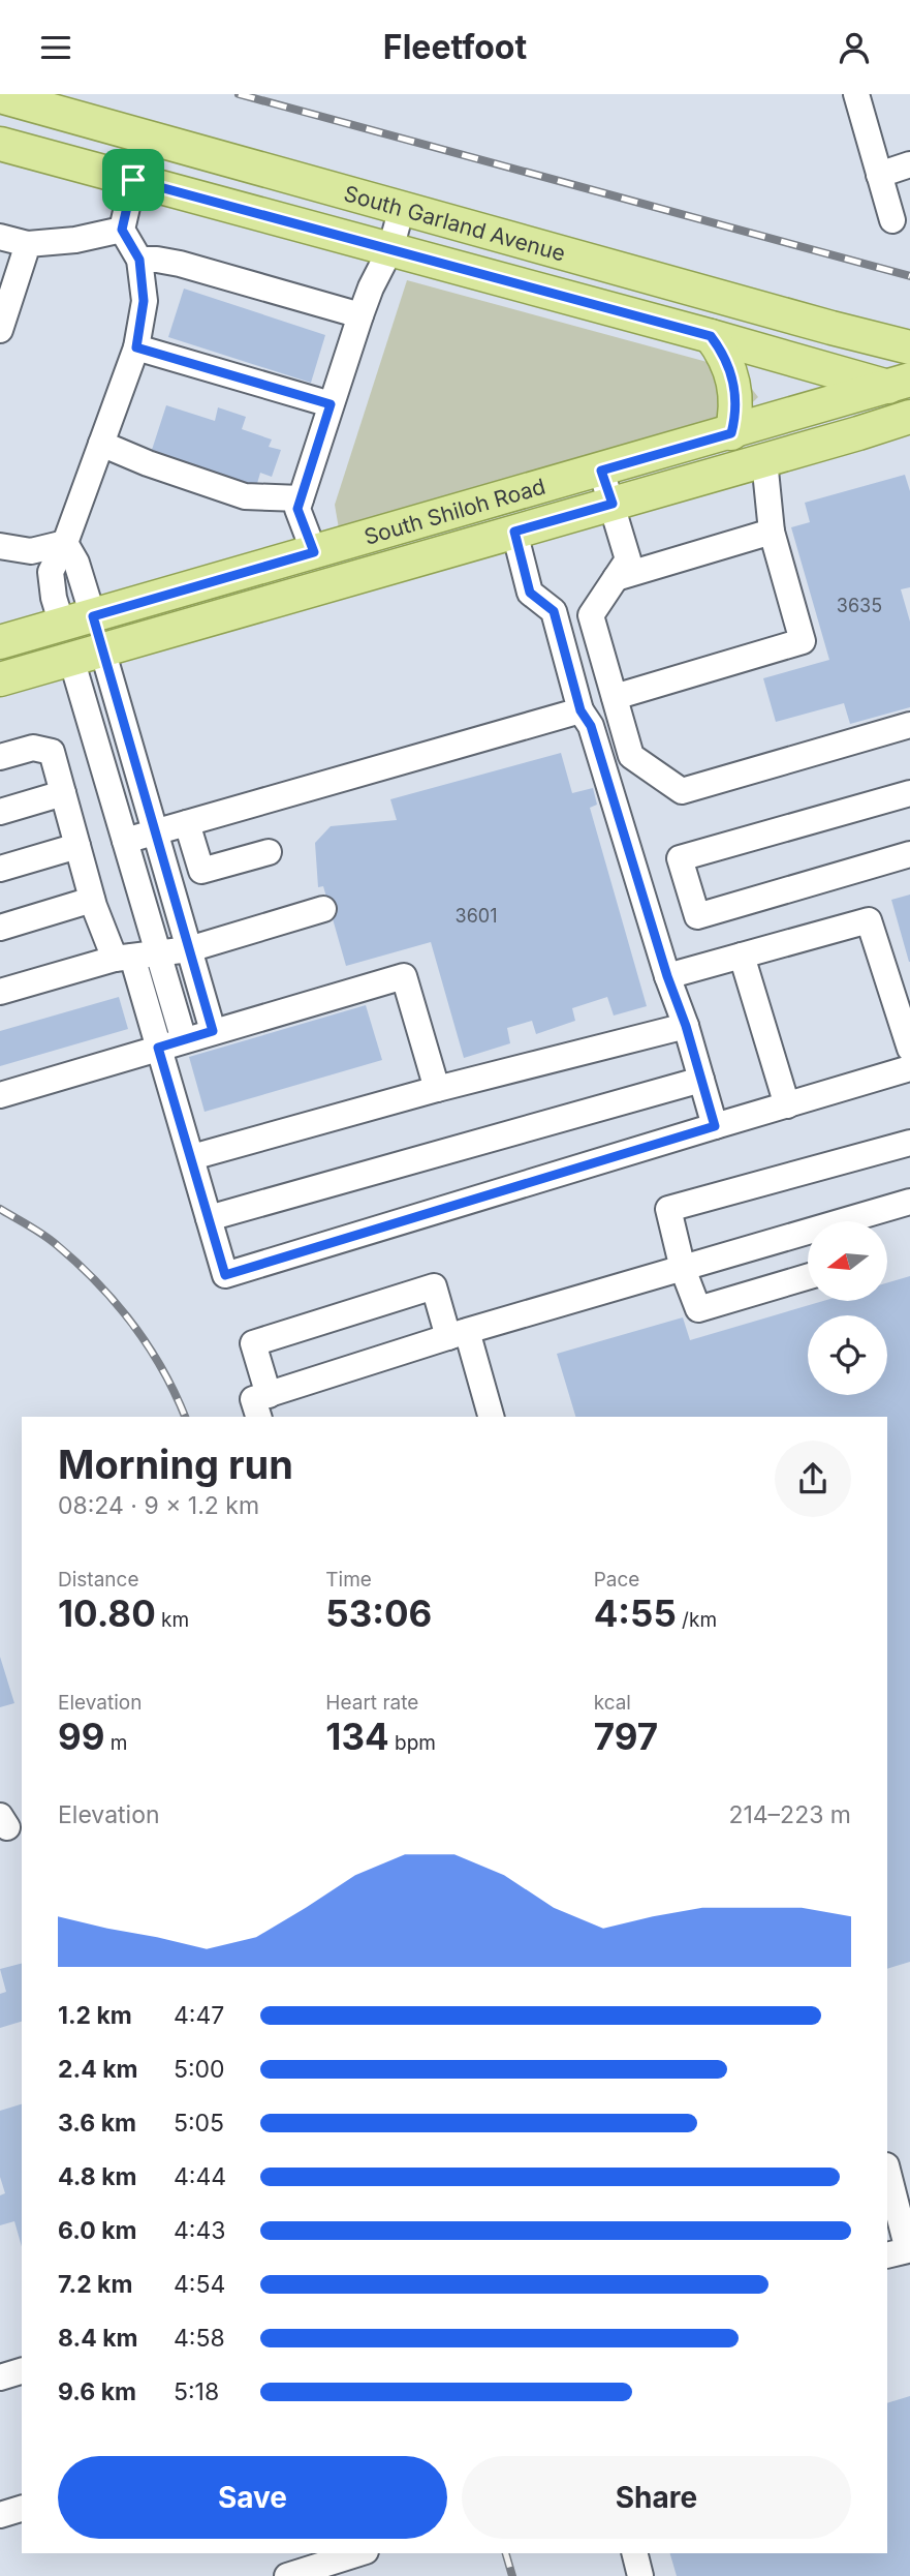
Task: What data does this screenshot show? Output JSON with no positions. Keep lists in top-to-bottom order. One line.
{"streets":{"main road":["South Garland Avenue","South Shiloh Road"]},"crossings":[["South Garland Avenue","South Shiloh Road"]],"house_numbers":["3635","3601"],"north":"left","page":{"header":"Fleetfoot","heading":["Morning run","08:24 · 9 × 1.2 km"],"stats":[["Distance","10.80 km"],["Time","53:06"],["Pace","4:55 /km"],["Elevation","99 m"],["Heart rate","134 bpm"],["kcal","797"]],"chart":["Elevation","214–223 m"],"list":[{"name":"1.2 km","note":"4:47"},{"name":"2.4 km","note":"5:00"},{"name":"3.6 km","note":"5:05"},{"name":"4.8 km","note":"4:44"},{"name":"6.0 km","note":"4:43"},{"name":"7.2 km","note":"4:54"},{"name":"8.4 km","note":"4:58"},{"name":"9.6 km","note":"5:18"}],"buttons":["Save","Share"]}}
